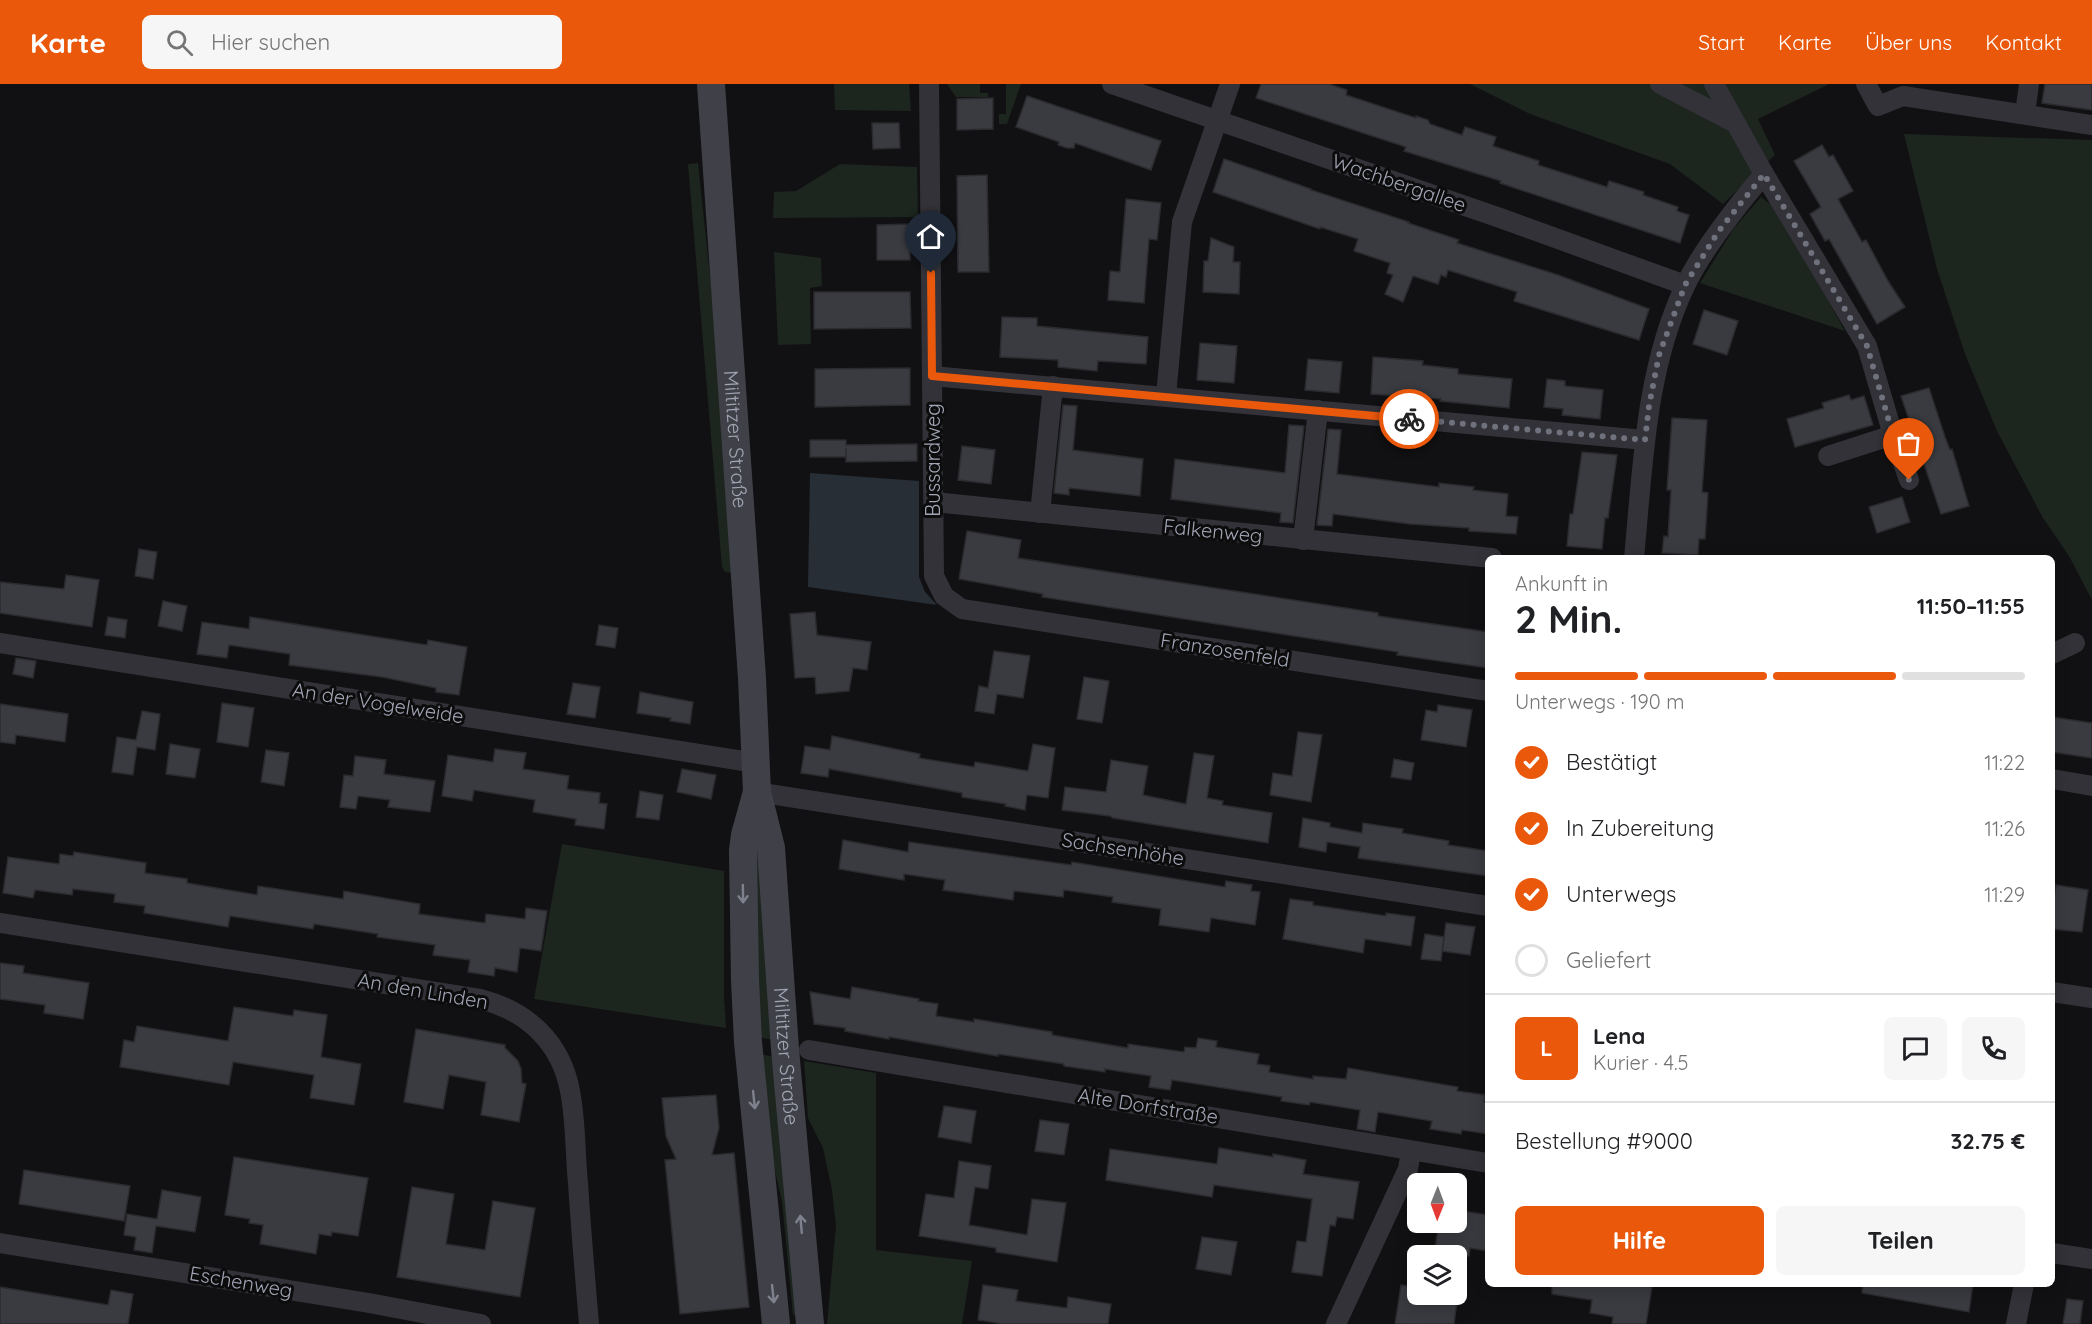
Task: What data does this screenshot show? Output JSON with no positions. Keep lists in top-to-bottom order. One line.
{"streets":{"street":["Wachbergallee","Miltitzer Straße","Bussardweg","Falkenweg","Franzosenfeld","An der Vogelweide","Sachsenhöhe","An den Linden","Alte Dorfstraße","Eschenweg"]},"crossings":[["Miltitzer Straße","An der Vogelweide"],["Miltitzer Straße","Sachsenhöhe"],["Bussardweg","Falkenweg"],["Bussardweg","Franzosenfeld"]],"north":"bottom","page":{"header":"Karte","search":"Hier suchen","nav":["Start","Karte","Über uns","Kontakt"],"heading":["2 Min.","Ankunft in","11:50–11:55"],"panel":["Lena","Kurier · 4.5","Bestellung #9000","32.75 €"],"bar":"Unterwegs · 190 m","list":[["Bestätigt","11:22"],["In Zubereitung","11:26"],["Unterwegs","11:29"],"Geliefert"],"round":"L","buttons":["Hilfe","Teilen"]}}
